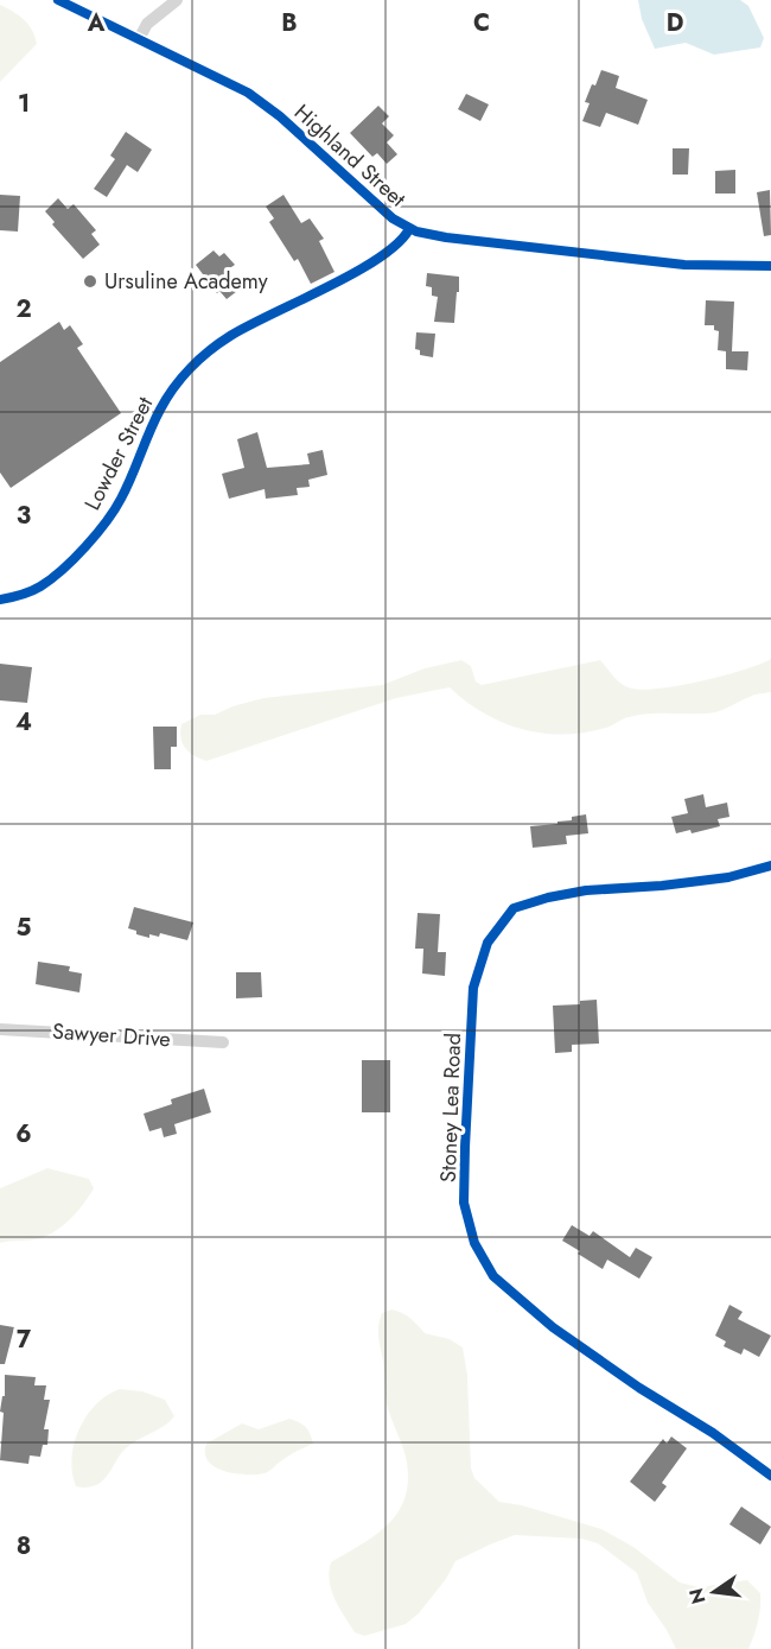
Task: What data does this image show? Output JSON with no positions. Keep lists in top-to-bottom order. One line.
{"streets":{"street":["Highland Street","Lowder Street","Sawyer Drive","Stoney Lea Road"]},"crossings":[["Highland Street","Lowder Street"]],"places":["Ursuline Academy"],"north":"left","grid":{"columns":["A","B","C","D"],"rows":["1","2","3","4","5","6","7","8"]}}
